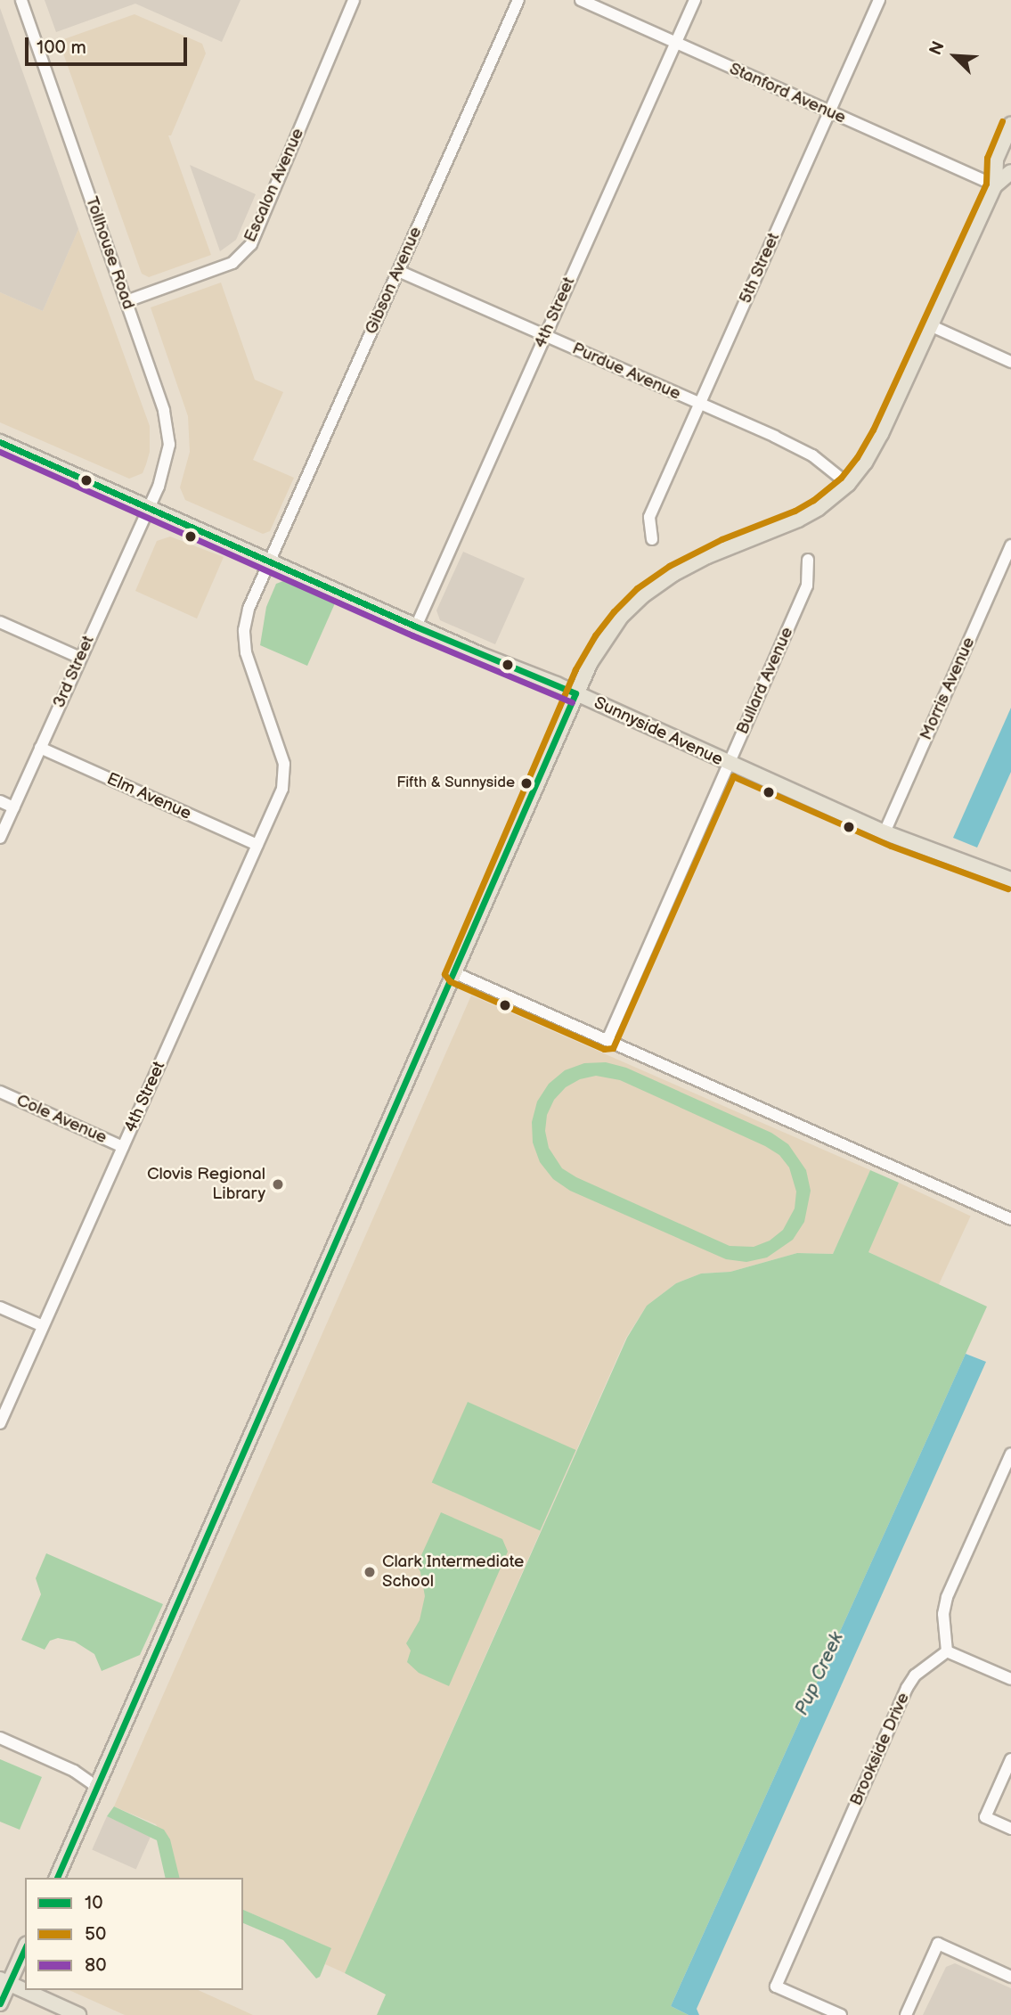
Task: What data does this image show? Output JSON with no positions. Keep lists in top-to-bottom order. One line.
{"streets":{"main road":["Sunnyside Avenue"],"street":["Stanford Avenue","Escalon Avenue","Tollhouse Road","5th Street","Gibson Avenue","4th Street","Purdue Avenue","3rd Street","Bullard Avenue","Morris Avenue","Elm Avenue","Cole Avenue","Brookside Drive"]},"crossings":[["Stanford Avenue","5th Street"],["Stanford Avenue","4th Street"],["Escalon Avenue","Tollhouse Road"],["Tollhouse Road","3rd Street"],["Tollhouse Road","Sunnyside Avenue"],["5th Street","Purdue Avenue"],["Gibson Avenue","4th Street"],["Gibson Avenue","Purdue Avenue"],["Gibson Avenue","Sunnyside Avenue"],["4th Street","Purdue Avenue"],["4th Street","Sunnyside Avenue"],["4th Street","Elm Avenue"],["4th Street","Cole Avenue"],["3rd Street","Sunnyside Avenue"],["3rd Street","Elm Avenue"],["Bullard Avenue","Sunnyside Avenue"],["Morris Avenue","Sunnyside Avenue"]],"water":["Pup Creek"],"places":["Fifth & Sunnyside","Clovis Regional Library","Clark Intermediate School"],"lines":["transit line 50","transit line 10","transit line 80"],"legend":["10","50","80"],"scale_bar":"100 m","north":"top left"}
